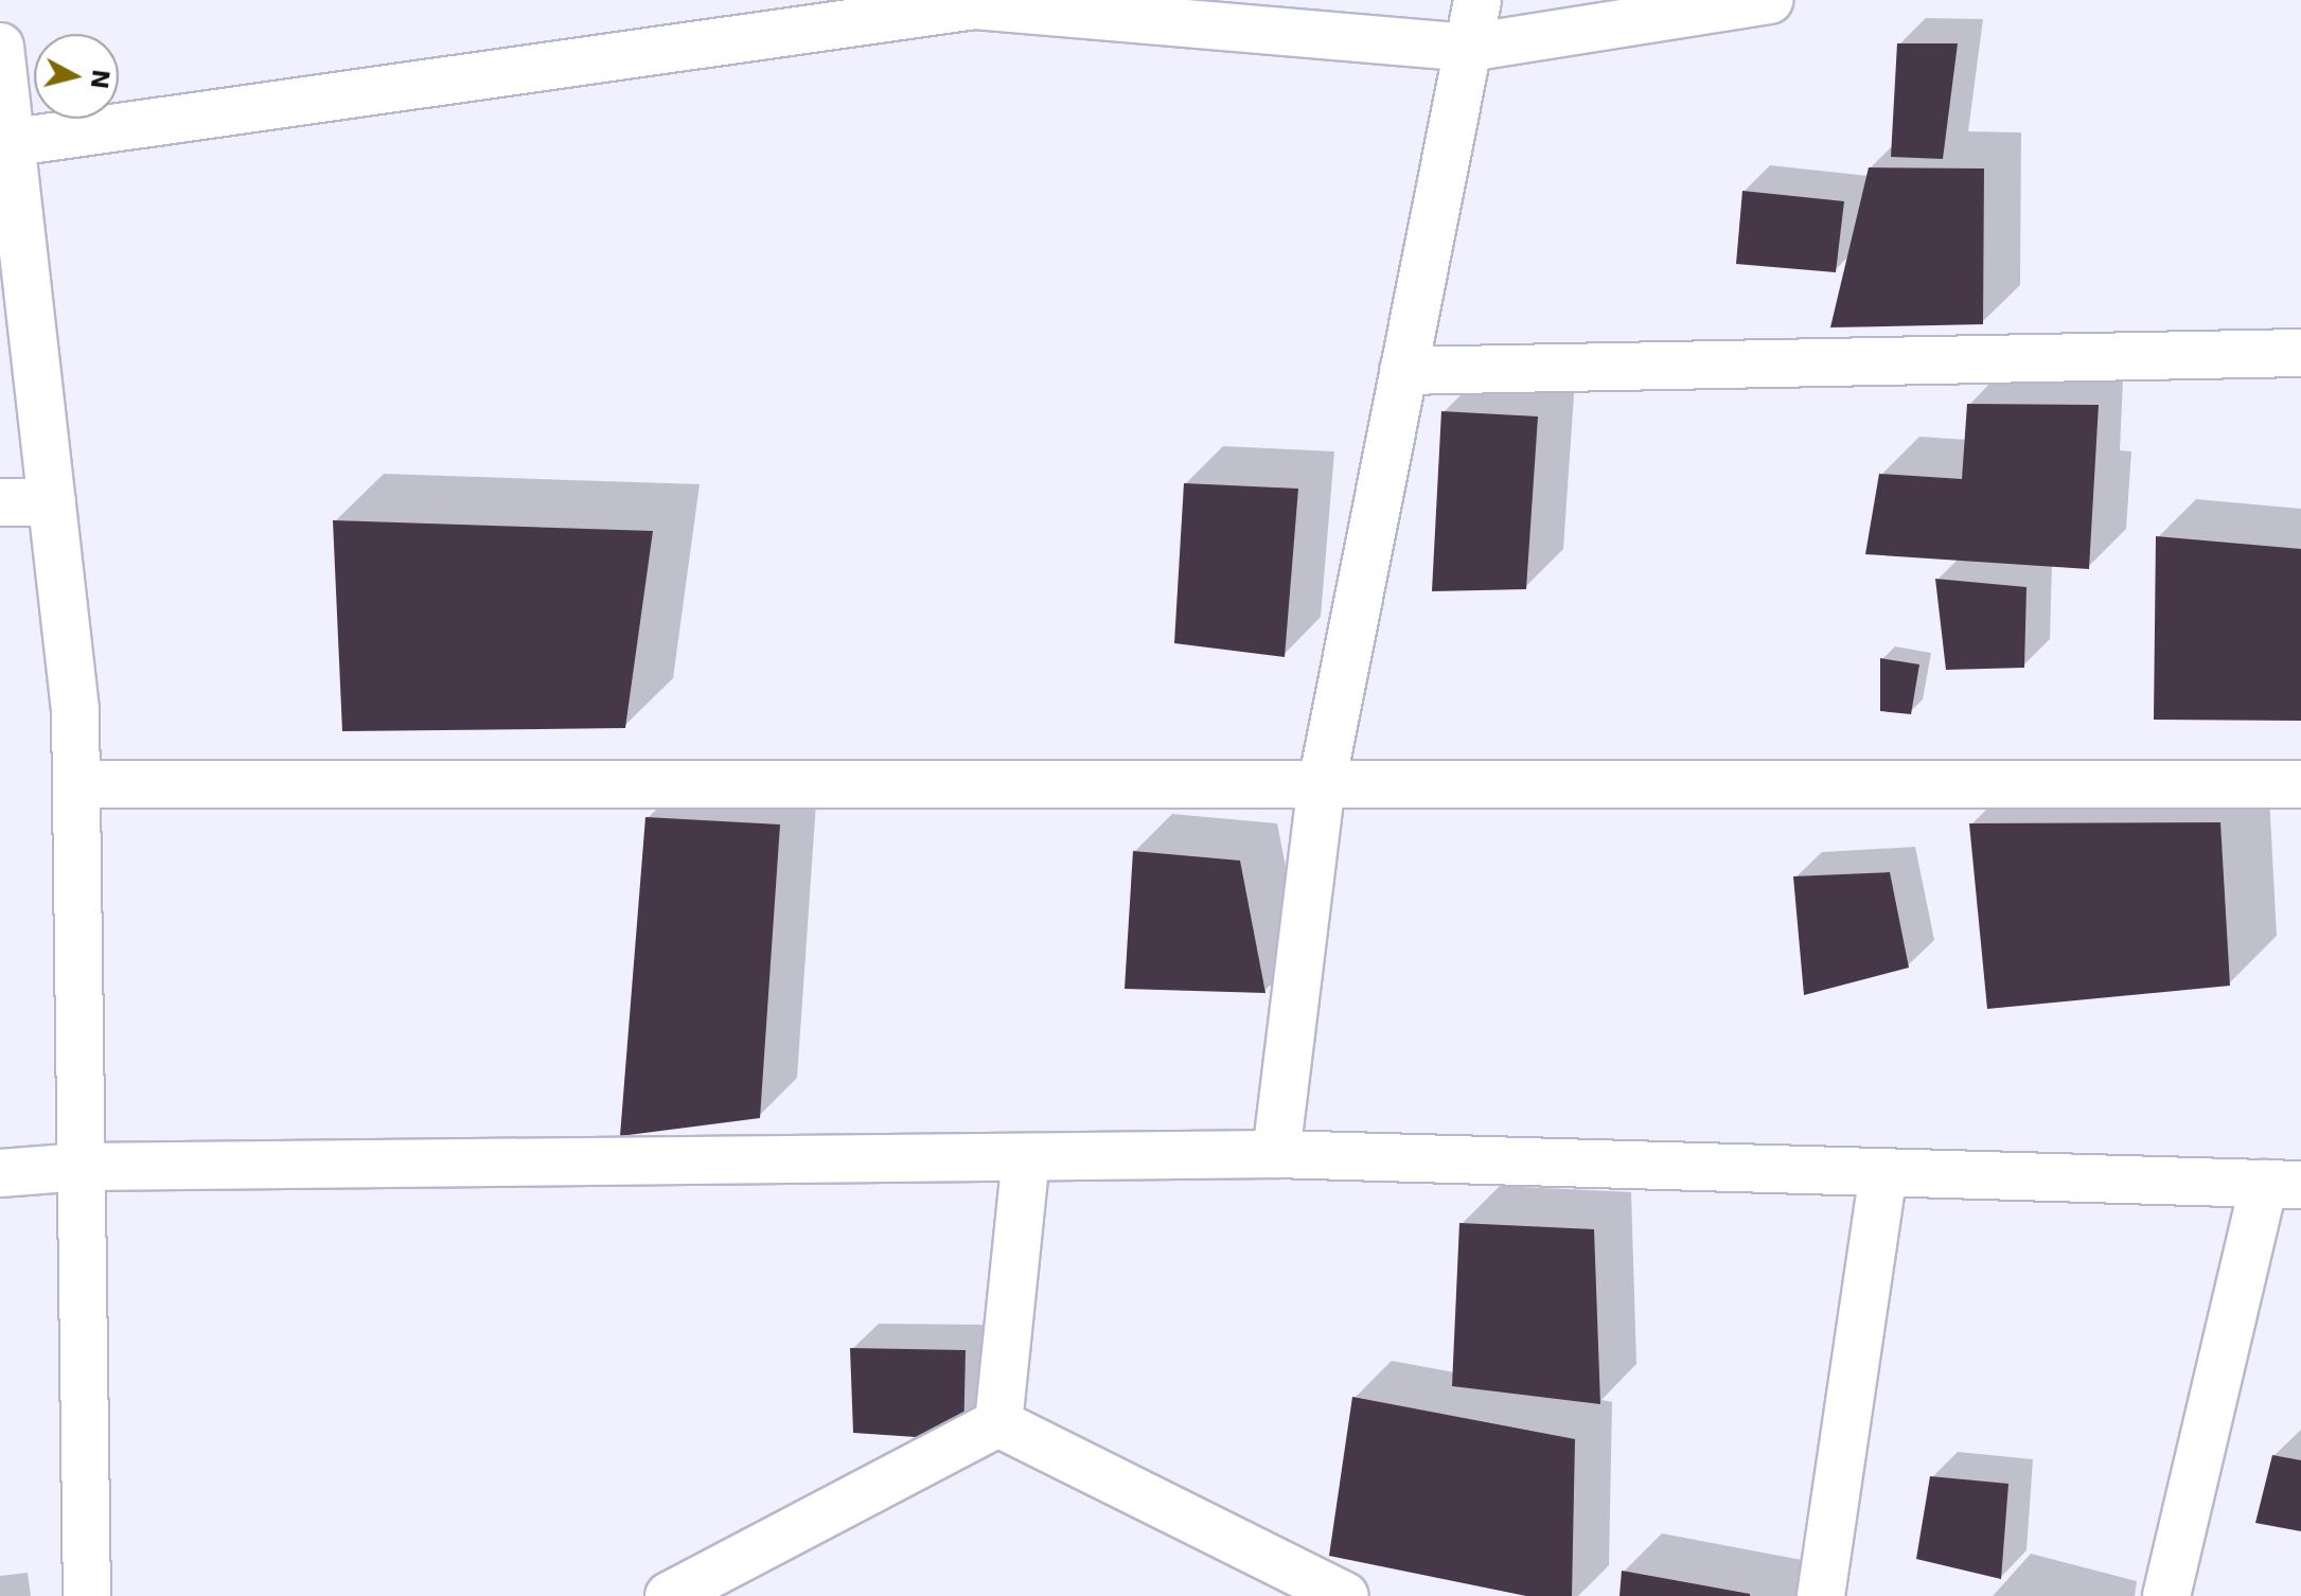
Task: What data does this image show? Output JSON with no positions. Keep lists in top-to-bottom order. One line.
{"north":"right"}
